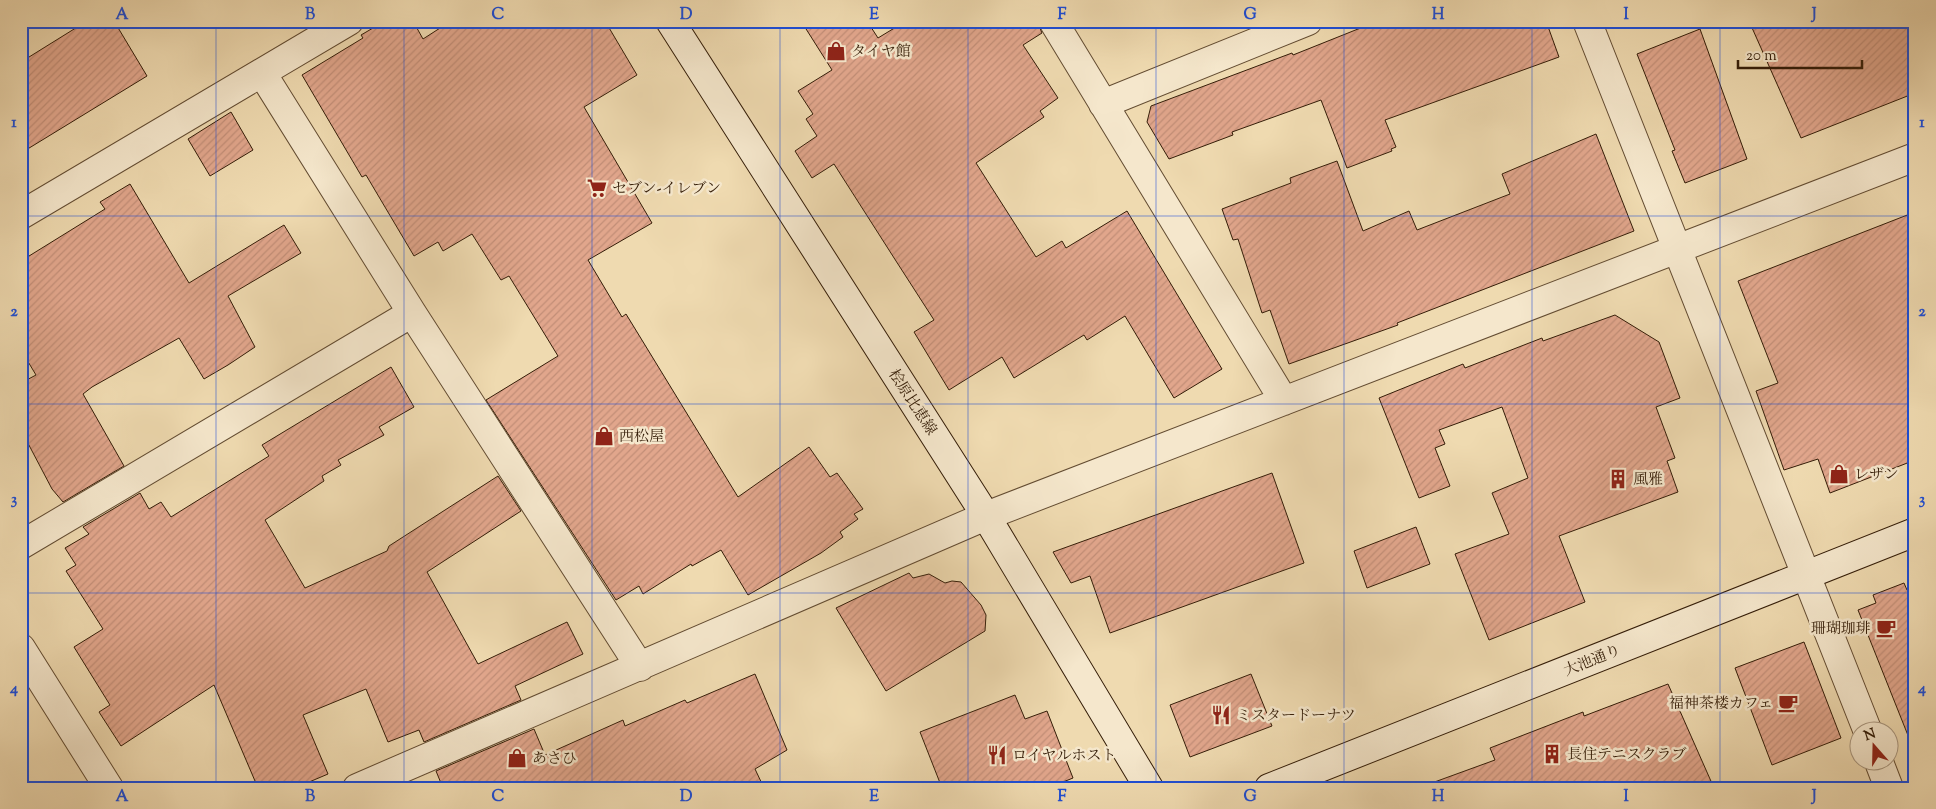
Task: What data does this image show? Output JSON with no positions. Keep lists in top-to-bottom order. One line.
{"streets":{"street":["桧原比恵線","大池通り"]},"places":{"shop":["タイヤ館","西松屋","レザン","あさひ"],"supermarket":["セブン-イレブン"],"building":["風雅","長住テニスクラブ"],"cafe":["珊瑚珈琲","福神茶楼カフェ"],"restaurant":["ミスタードーナツ","ロイヤルホスト"]},"scale_bar":"20 m","north":"top","grid":{"columns":["A","B","C","D","E","F","G","H","I","J"],"rows":["1","2","3","4"]}}
